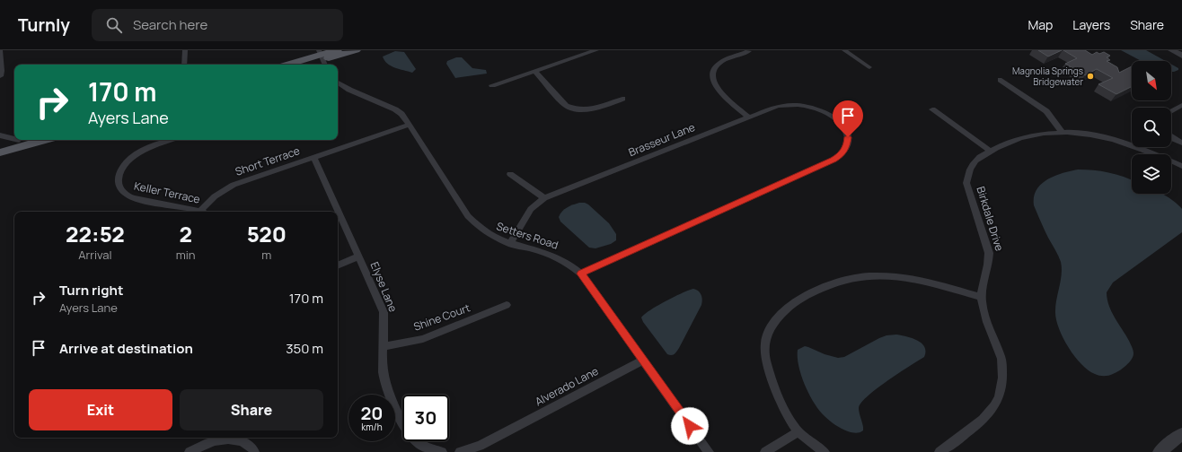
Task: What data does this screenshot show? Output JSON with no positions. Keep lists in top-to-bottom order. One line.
{"streets":{"street":["Brasseur Lane","Short Terrace","Keller Terrace","Birkdale Drive","Setters Road","Elyse Lane","Shine Court","Alverado Lane"]},"crossings":[["Brasseur Lane","Setters Road"],["Short Terrace","Keller Terrace"],["Short Terrace","Setters Road"],["Short Terrace","Elyse Lane"],["Setters Road","Alverado Lane"],["Elyse Lane","Shine Court"]],"places":["Magnolia Springs Bridgewater"],"north":"bottom right","page":{"header":"Turnly","search":"Search here","nav":["Map","Layers","Share"],"turn":["170 m","Ayers Lane"],"eta":["22:52","Arrival","2","min","520","m"],"list":[{"name":"Turn right","note":"Ayers Lane","value":"170 m"},{"name":"Arrive at destination","value":"350 m"}],"buttons":["Exit","Share"],"speed":"20 km/h","limit":"30"}}
